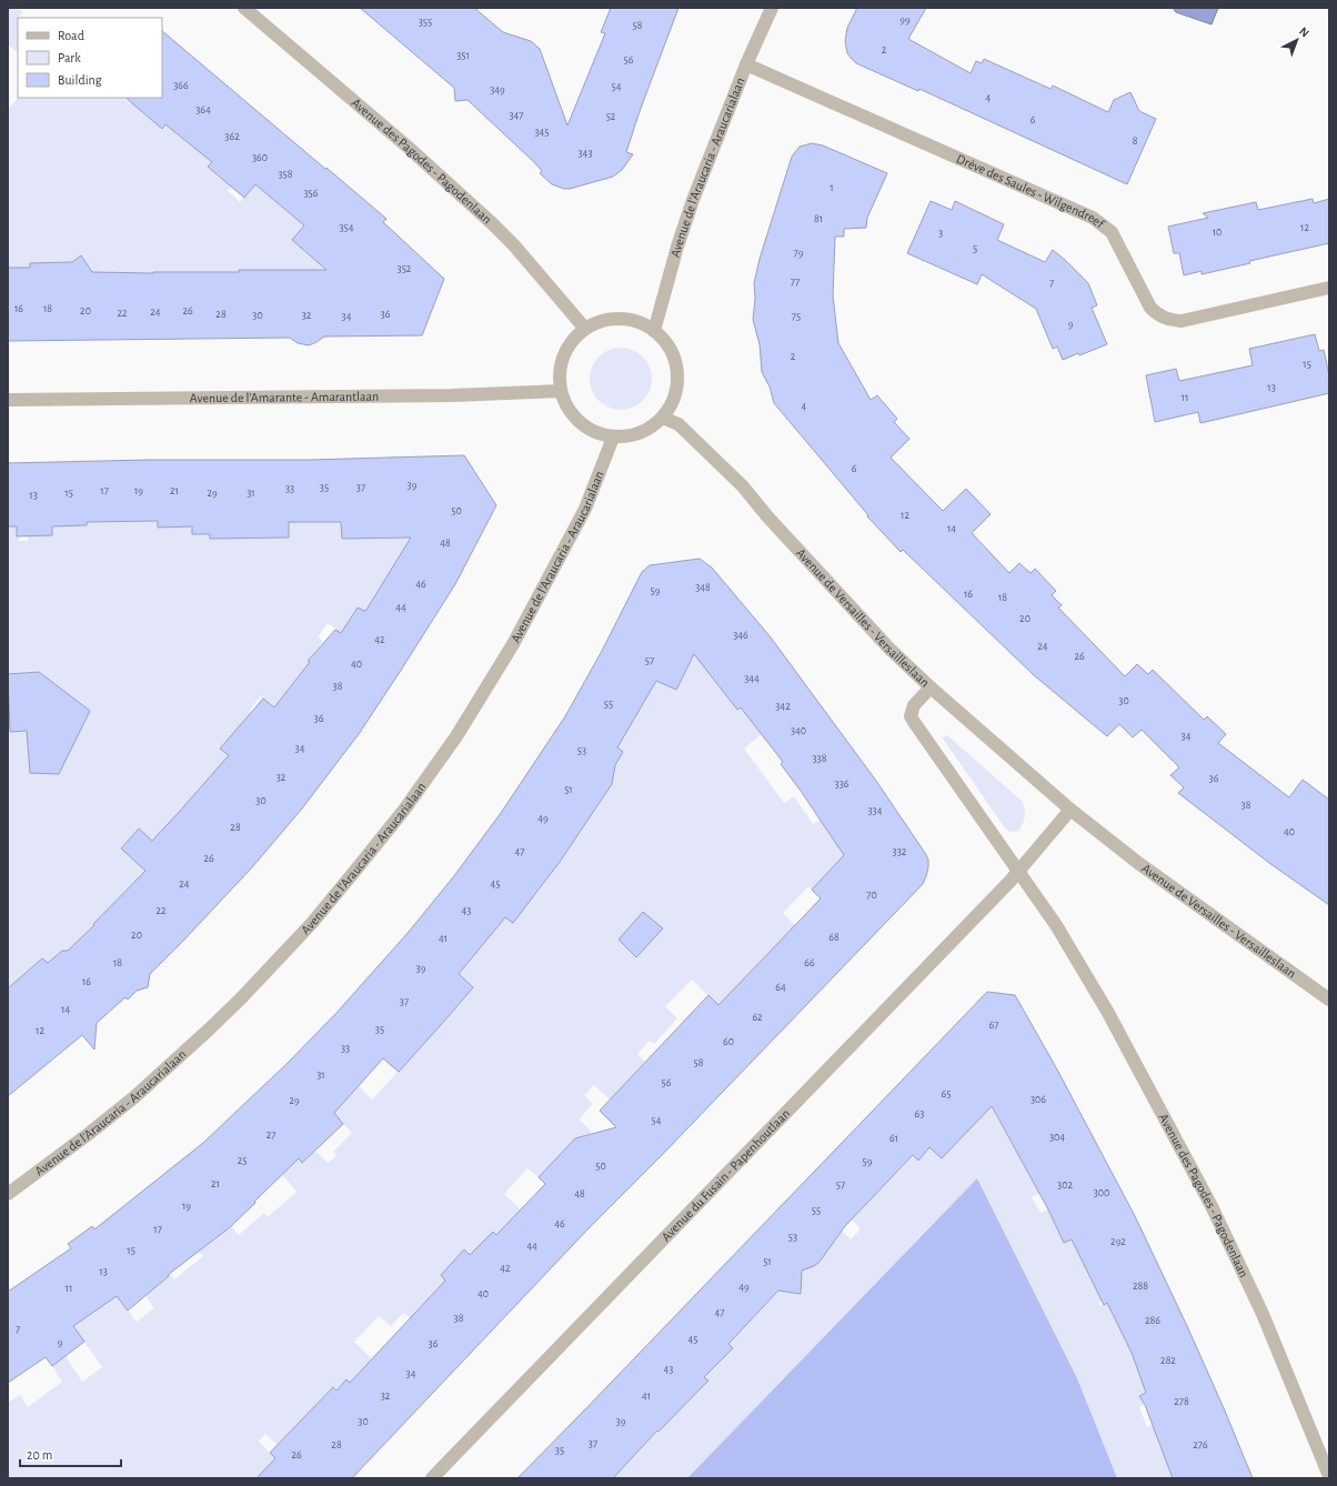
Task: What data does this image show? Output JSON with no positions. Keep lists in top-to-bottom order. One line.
{"streets":{"street":["Avenue des Pagodes - Pagodenlaan","Avenue de l'Araucaria - Araucarialaan","Drève des Saules - Wilgendreef","Avenue de l'Amarante - Amarantlaan","Avenue de Versailles - Versailleslaan","Avenue du Fusain - Papenhoutlaan"]},"crossings":[["Avenue des Pagodes - Pagodenlaan","Avenue de l'Araucaria - Araucarialaan"],["Avenue des Pagodes - Pagodenlaan","Avenue de l'Amarante - Amarantlaan"],["Avenue des Pagodes - Pagodenlaan","Avenue de Versailles - Versailleslaan"],["Avenue des Pagodes - Pagodenlaan","Avenue du Fusain - Papenhoutlaan"],["Avenue de l'Araucaria - Araucarialaan","Drève des Saules - Wilgendreef"],["Avenue de l'Araucaria - Araucarialaan","Avenue de l'Amarante - Amarantlaan"],["Avenue de l'Araucaria - Araucarialaan","Avenue de Versailles - Versailleslaan"],["Avenue de l'Amarante - Amarantlaan","Avenue de Versailles - Versailleslaan"],["Avenue de Versailles - Versailleslaan","Avenue du Fusain - Papenhoutlaan"]],"house_numbers":["99","355","58","2","351","56","366","54","349","4","364","347","52","6","345","362","8","343","360","358","1","356","81","354","12","10","3","5","79","352","77","7","16","18","20","26","24","22","28","36","30","32","34","75","9","2","15","13","11","4","6","39","35","37","33","17","19","21","15","29","31","13","50","12","14","48","46","348","59","16","18","44","20","346","42","24","26","57","40","344","38","30","55","342","36","340","34","34","53","338","32","36","336","51","30","38","334","49","28","40","47","332","26","24","45","70","22","43","20","68","41","18","66","39","16","64","37","14","62","67","35","12","60","33","58","31","56","65","306","29","63","54","27","304","61","25","59","50","21","57","302","300","48","19","55","46","17","53","292","44","15","51","42","13","288","49","11","40","47","38","286","7","45","9","36","282","43","34","32","41","278","30","39","37","28","276","35","26"],"legend":["Road","Park","Building"],"scale_bar":"20 m","north":"top right"}
